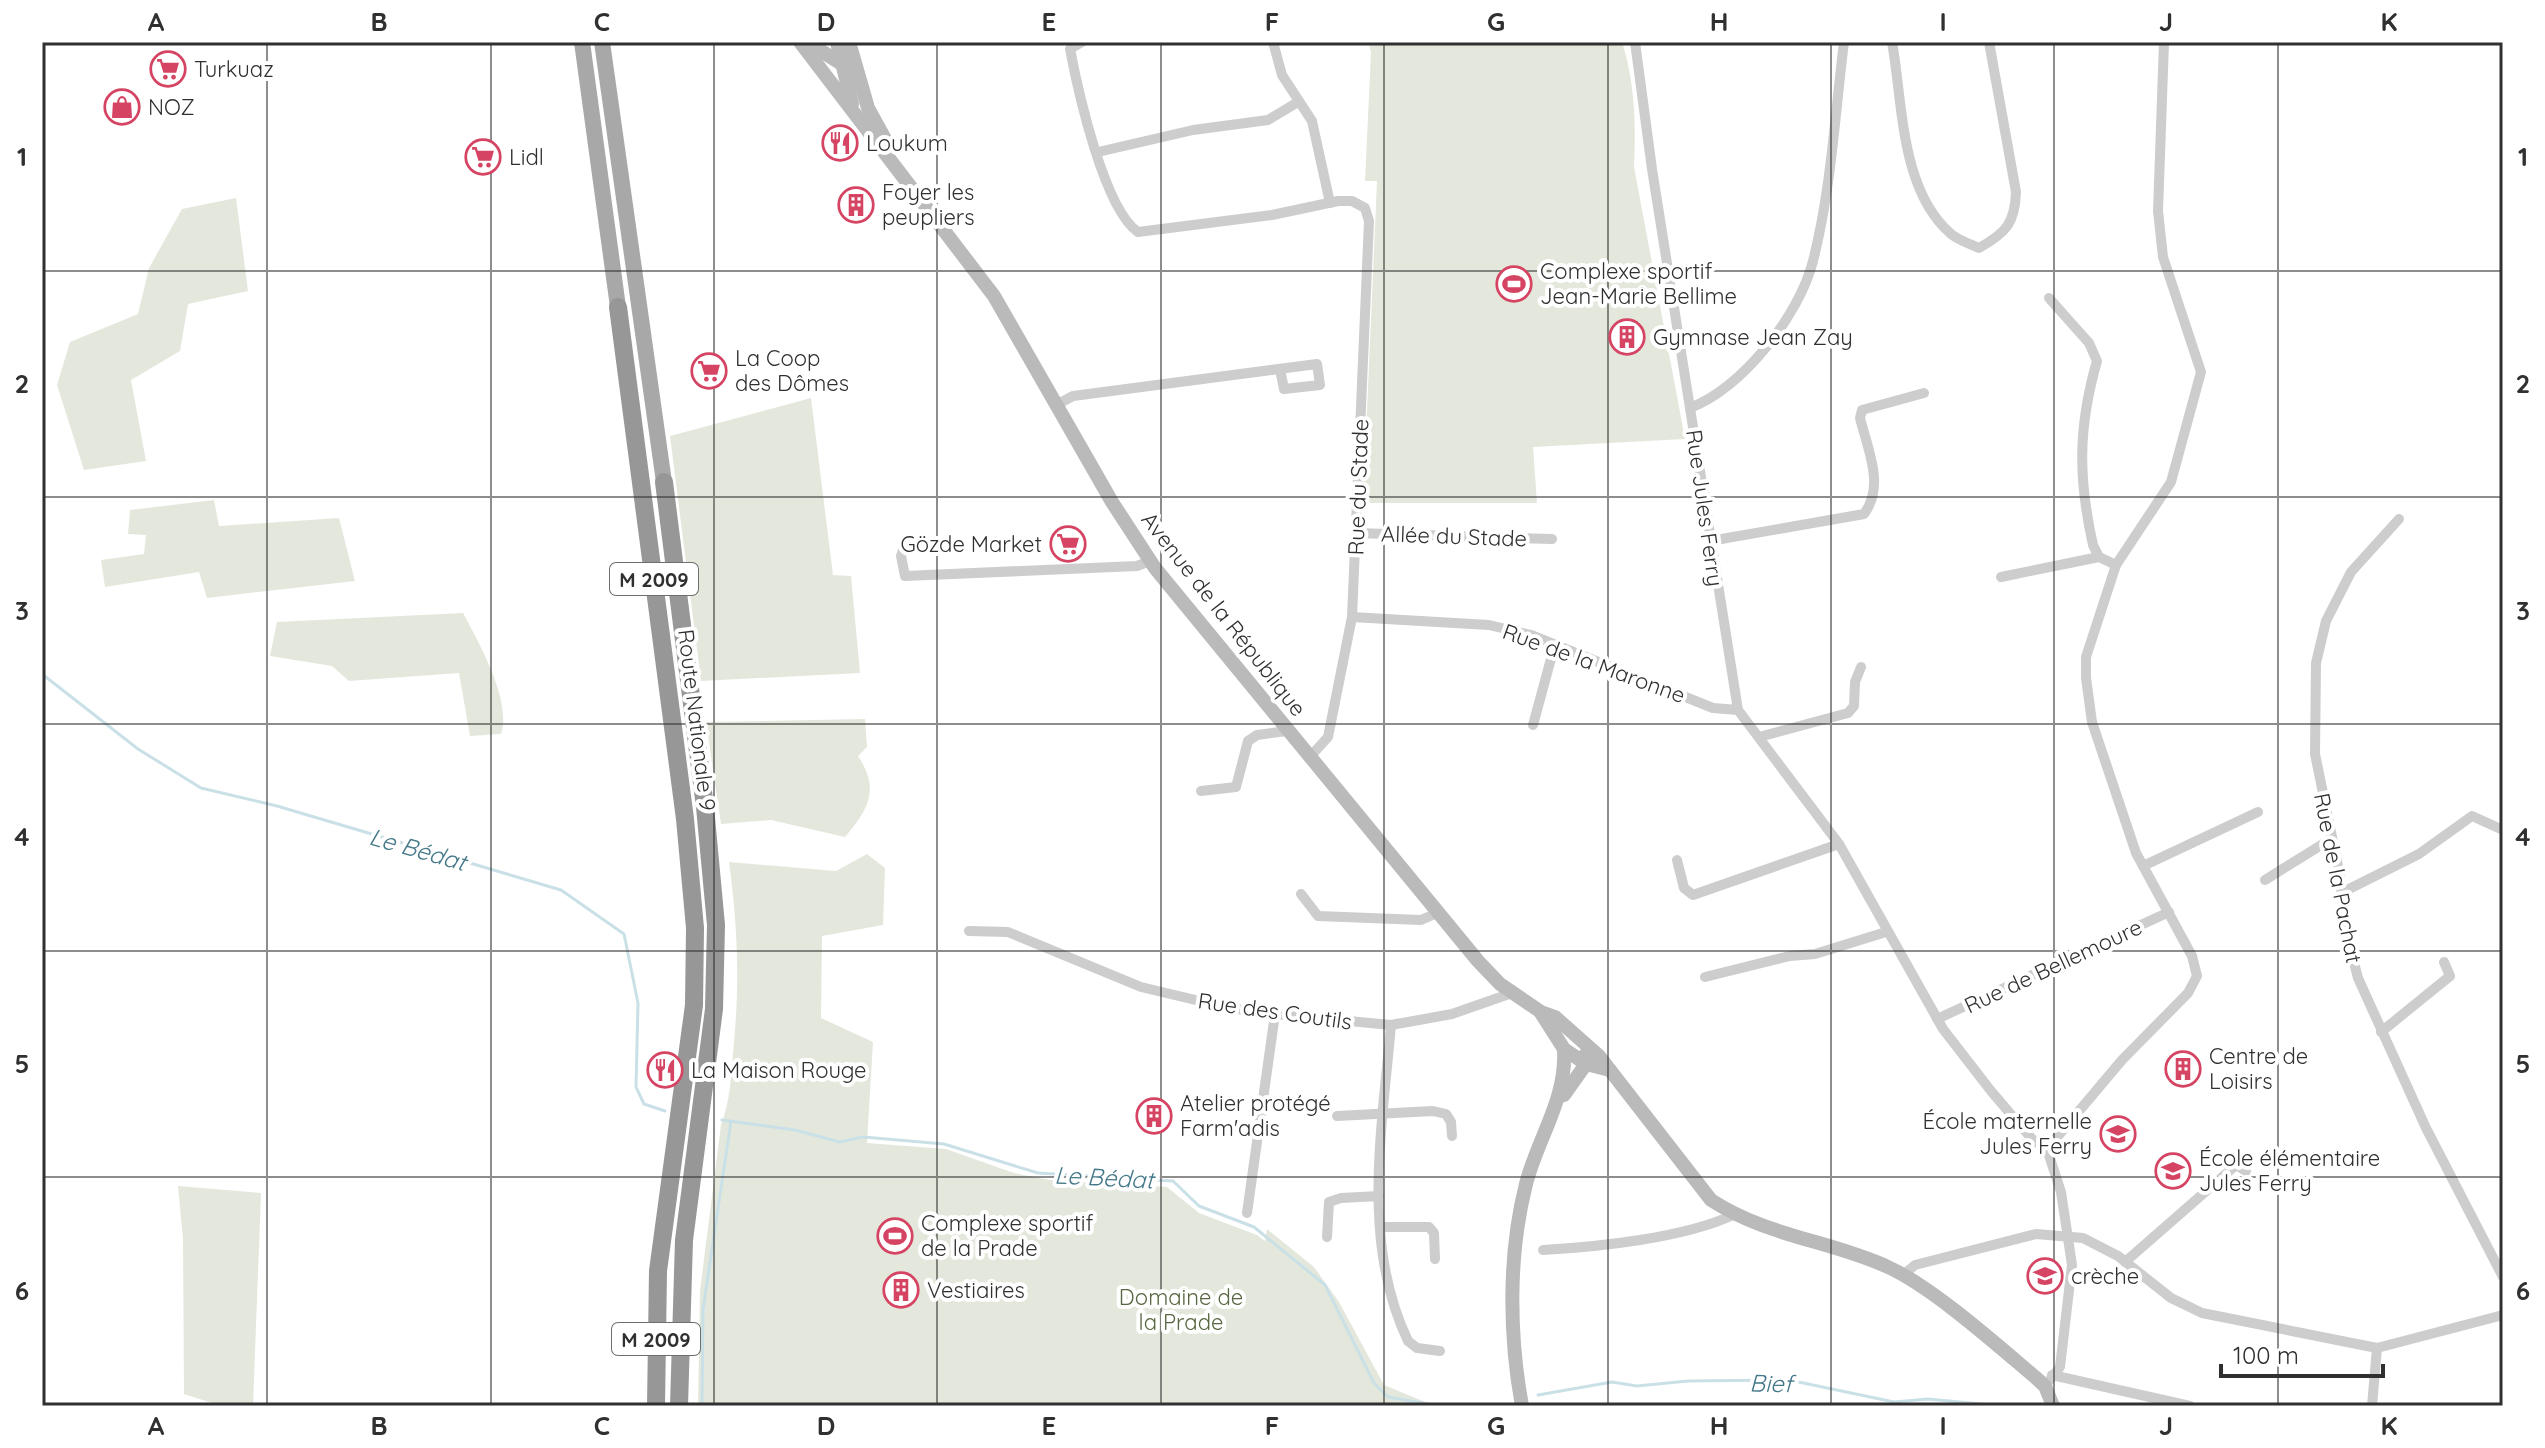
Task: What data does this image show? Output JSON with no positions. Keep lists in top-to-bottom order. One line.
{"streets":{"highway":["M 2009","Route Nationale 9"],"street":["Rue du Stade","Rue Jules Ferry","Allée du Stade","Avenue de la République","Rue de la Maronne","Rue de la Pachat","Rue de Bellemoure","Rue des Coutils"]},"crossings":[["Rue du Stade","Allée du Stade"],["Rue du Stade","Avenue de la République"],["Rue du Stade","Rue de la Maronne"],["Rue Jules Ferry","Avenue de la République"],["Rue Jules Ferry","Rue de la Maronne"],["Rue Jules Ferry","Rue de Bellemoure"],["M 2009","Route Nationale 9"],["Avenue de la République","Rue des Coutils"]],"water":["Le Bédat","Bief"],"parks":["Domaine de la Prade"],"places":{"supermarket":["Turkuaz","Lidl","La Coop des Dômes","Gözde Market"],"shop":["NOZ"],"restaurant":["Loukum","La Maison Rouge"],"building":["Foyer les peupliers","Gymnase Jean Zay","Centre de Loisirs","Atelier protégé Farm'adis","Vestiaires"],"sports":["Complexe sportif Jean-Marie Bellime","Complexe sportif de la Prade"],"school or university":["École maternelle Jules Ferry","École élémentaire Jules Ferry","crèche"]},"scale_bar":"100 m","grid":{"columns":["A","B","C","D","E","F","G","H","I","J","K"],"rows":["1","2","3","4","5","6"]}}
